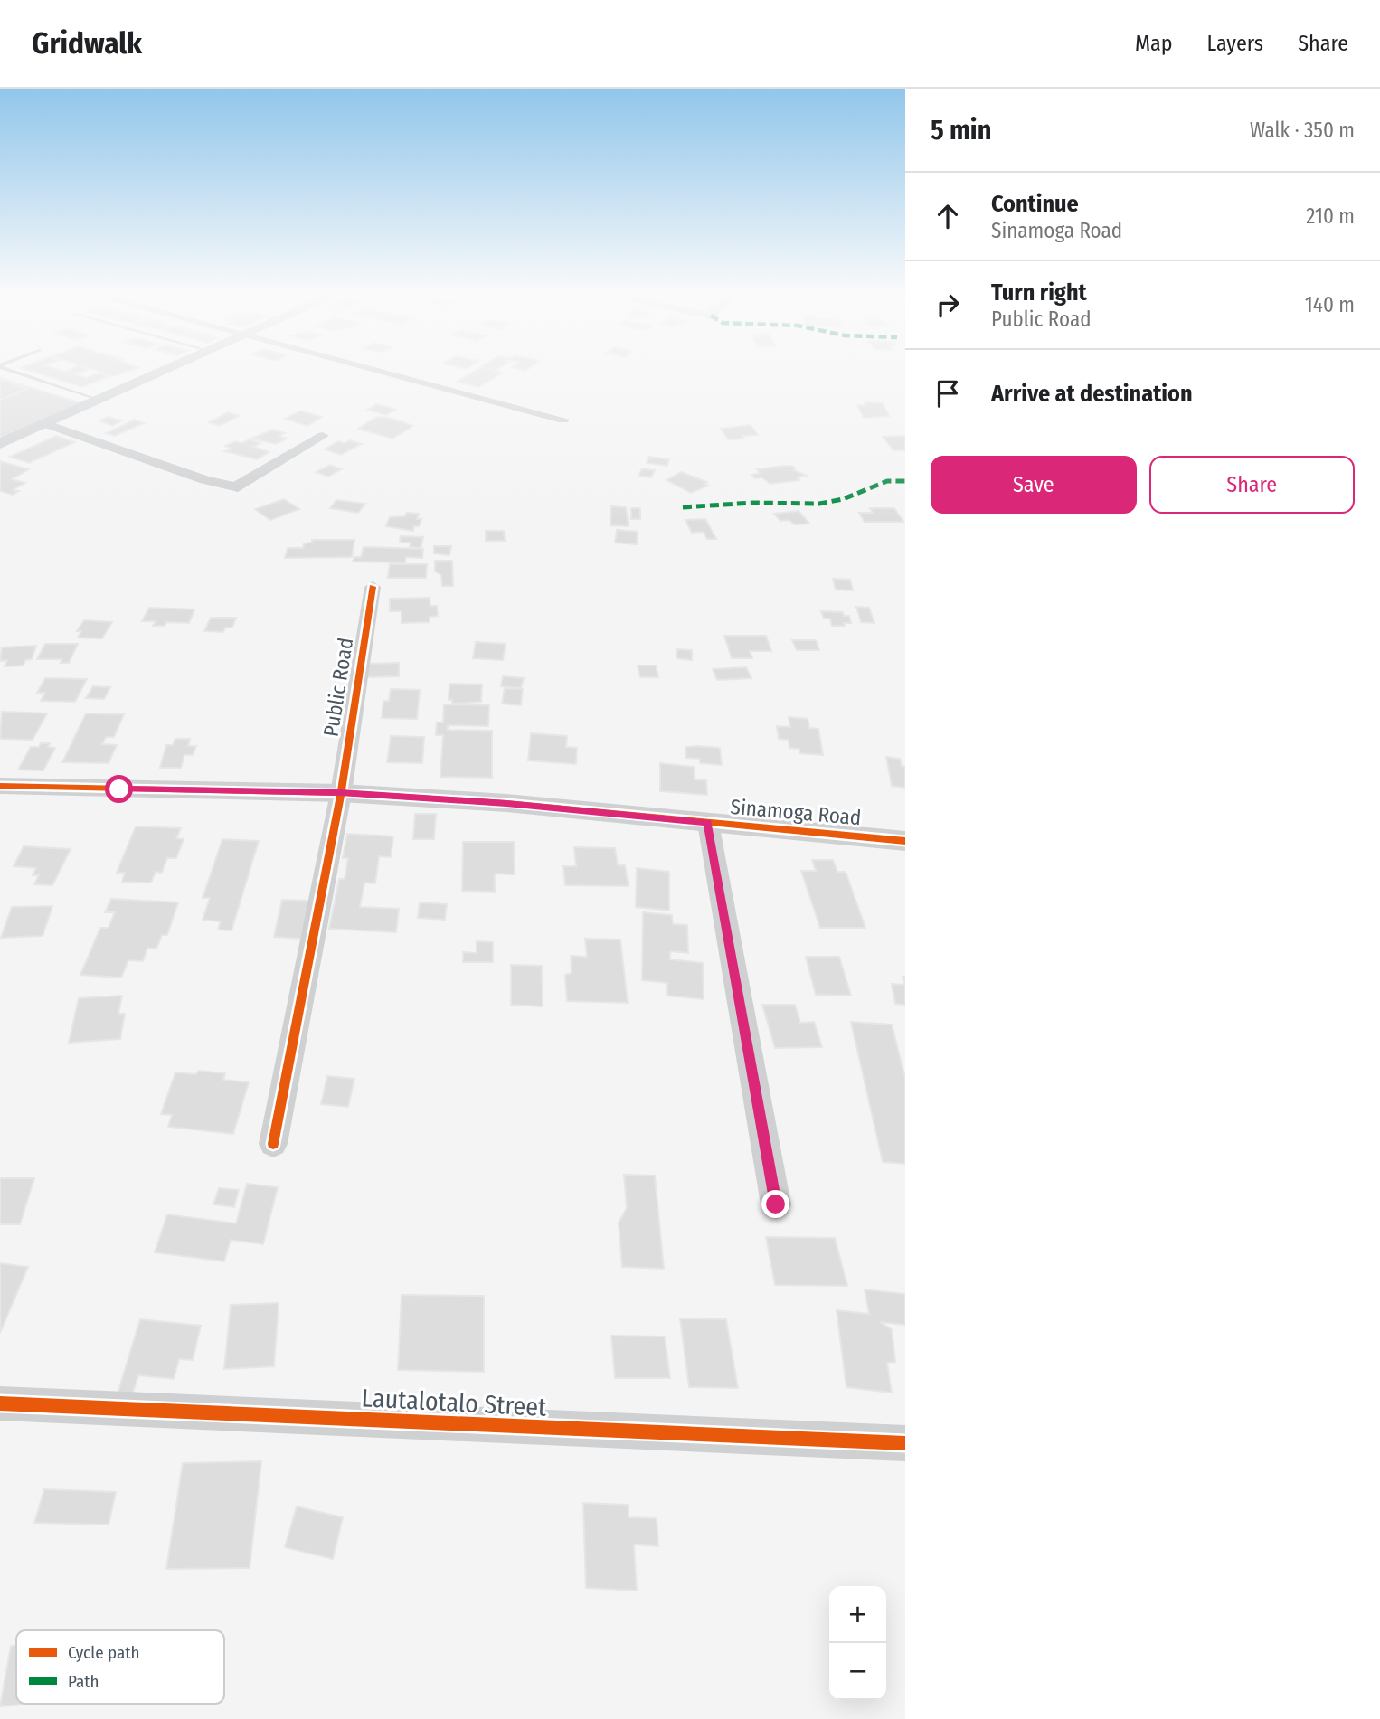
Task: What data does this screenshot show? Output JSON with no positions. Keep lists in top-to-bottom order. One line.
{"streets":{"street":["Public Road","Sinamoga Road","Lautalotalo Street"]},"crossings":[["Public Road","Sinamoga Road"]],"legend":["Cycle path","Path"],"page":{"header":"Gridwalk","nav":["Map","Layers","Share"],"heading":["5 min","Walk · 350 m"],"list":[["Continue","Sinamoga Road","210 m"],["Turn right","Public Road","140 m"],"Arrive at destination"],"buttons":["Save","Share"],"map_buttons":["+","−"]}}
